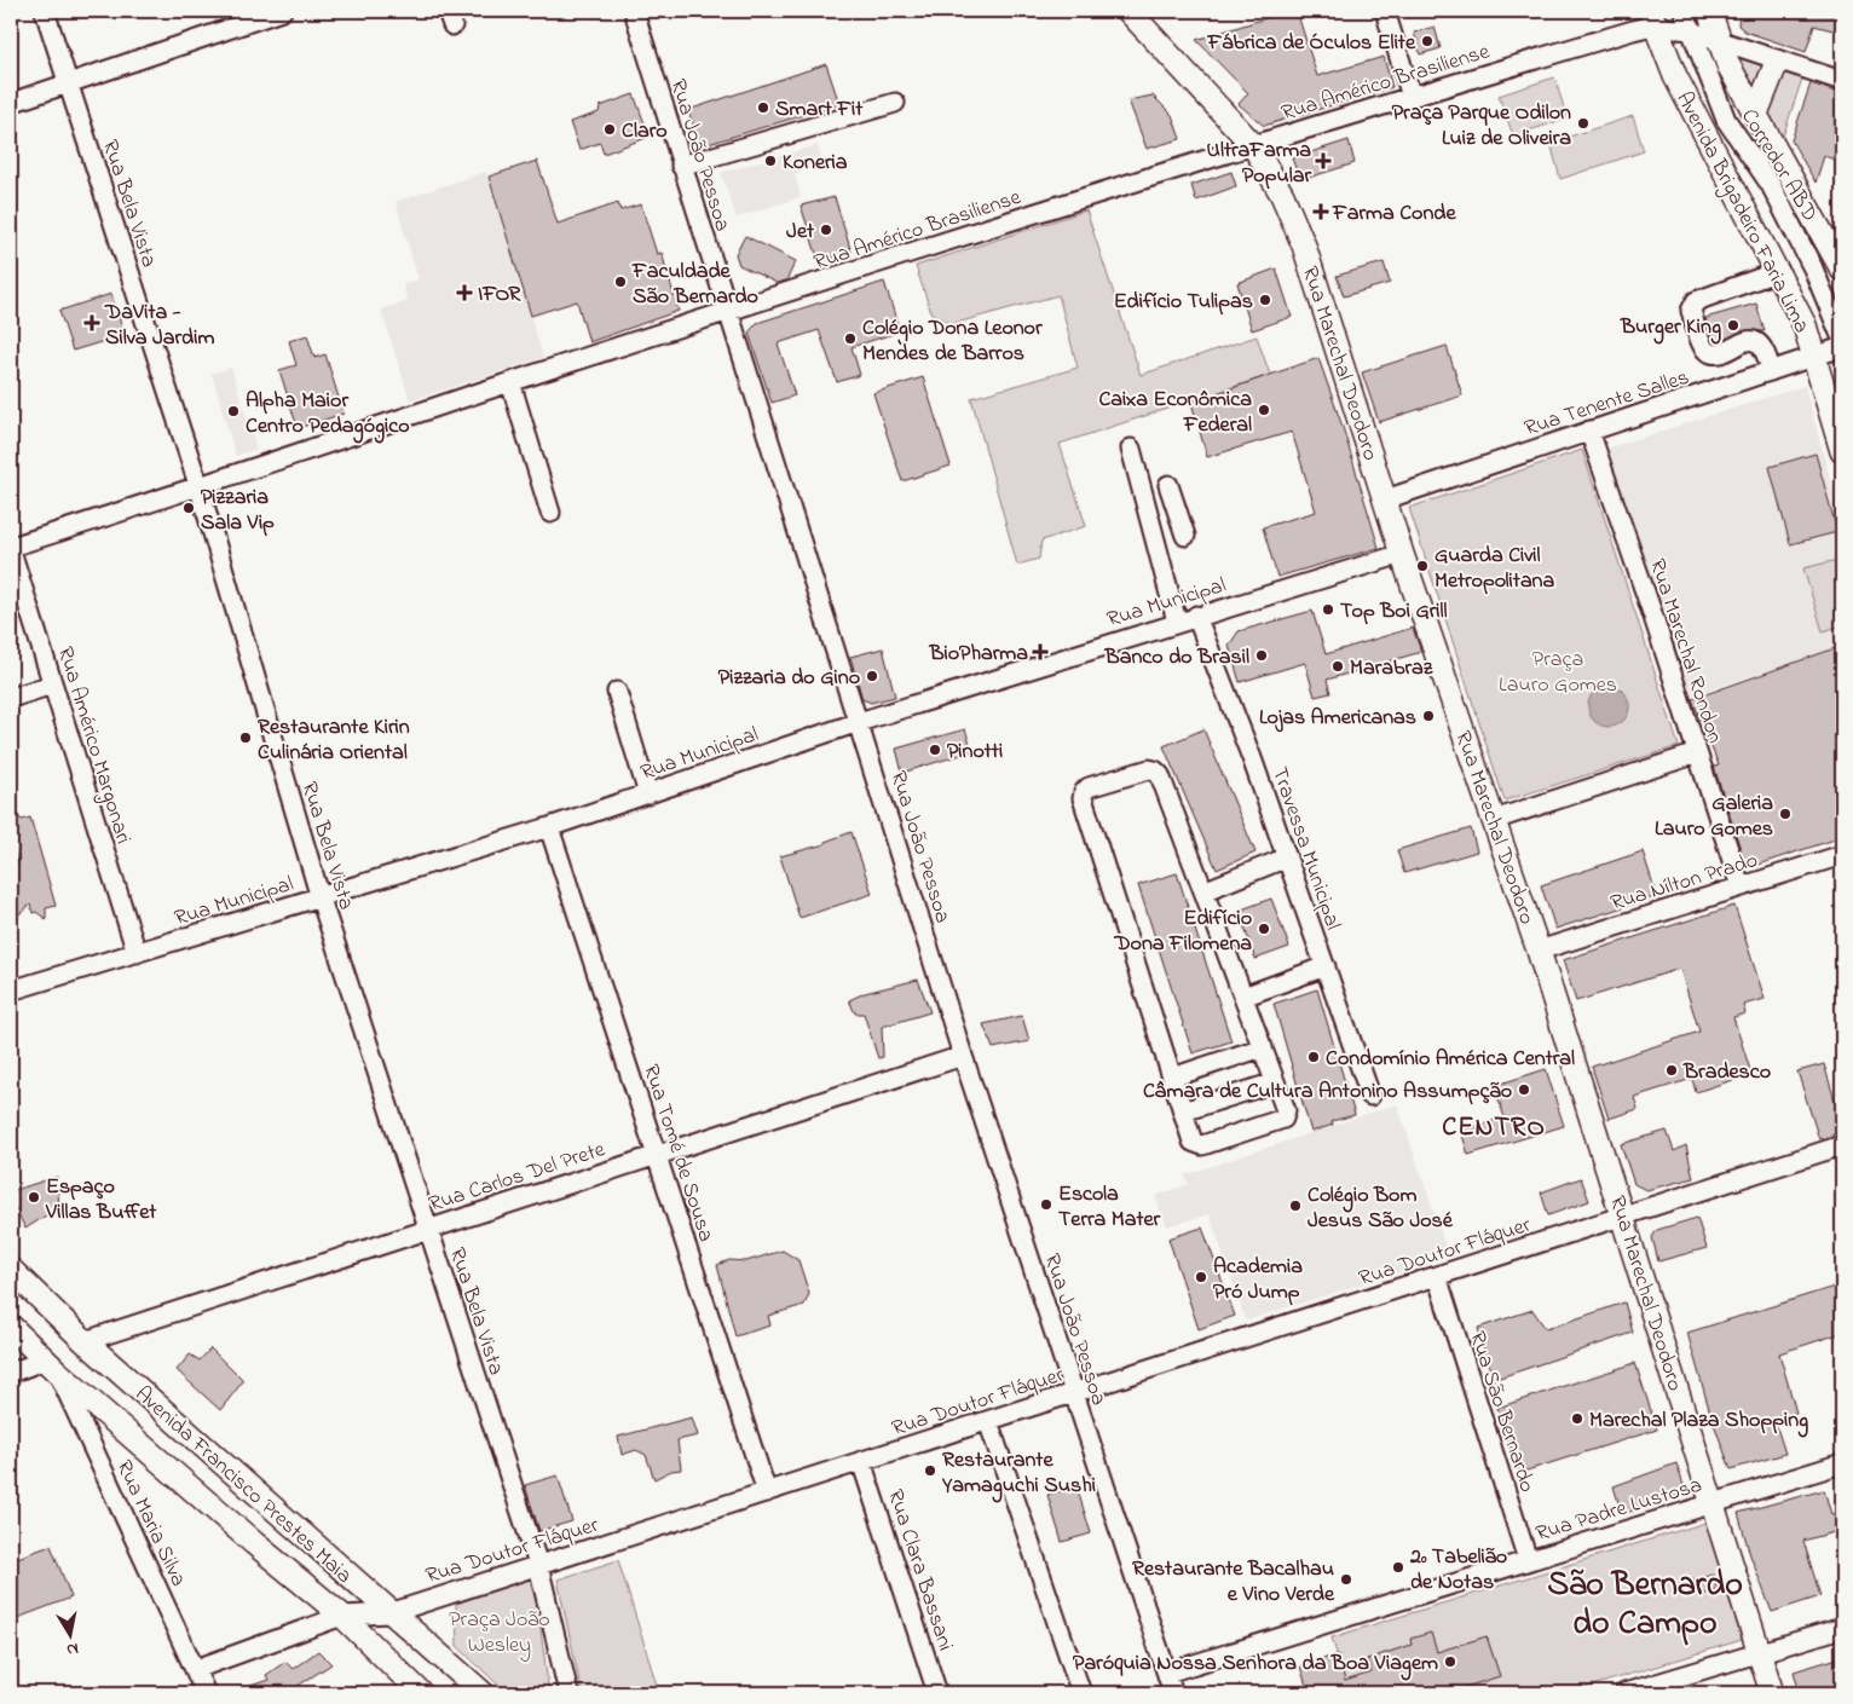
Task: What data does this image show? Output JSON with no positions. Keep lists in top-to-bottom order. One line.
{"streets":{"main road":["Avenida Brigadeiro Faria Lima","Rua Marechal Deodoro","Avenida Francisco Prestes Maia"],"street":["Rua Américo Brasiliense","Rua João Pessoa","Corredor ABD","Rua Bela Vista","Rua Tenente Salles","Rua Municipal","Rua Marechal Rondon","Rua Américo Margonari","Travessa Municipal","Rua Nílton Prado","Rua Tomé de Sousa","Rua Carlos Del Prete","Rua Doutor Fláquer","Rua São Bernardo","Rua Padre Lustosa","Rua Maria Silva","Rua Clara Bassani"]},"crossings":[["Rua Américo Brasiliense","Rua João Pessoa"],["Rua Américo Brasiliense","Corredor ABD"],["Rua Américo Brasiliense","Rua Bela Vista"],["Rua Américo Brasiliense","Avenida Brigadeiro Faria Lima"],["Rua Américo Brasiliense","Rua Marechal Deodoro"],["Rua Américo Brasiliense","Rua Américo Margonari"],["Rua João Pessoa","Rua Municipal"],["Rua João Pessoa","Rua Carlos Del Prete"],["Rua João Pessoa","Rua Doutor Fláquer"],["Rua João Pessoa","Rua Padre Lustosa"],["Rua Bela Vista","Rua Municipal"],["Rua Bela Vista","Rua Carlos Del Prete"],["Rua Bela Vista","Rua Doutor Fláquer"],["Avenida Brigadeiro Faria Lima","Rua Tenente Salles"],["Rua Marechal Deodoro","Rua Tenente Salles"],["Rua Marechal Deodoro","Rua Municipal"],["Rua Marechal Deodoro","Rua Nílton Prado"],["Rua Marechal Deodoro","Rua Doutor Fláquer"],["Rua Marechal Deodoro","Rua Padre Lustosa"],["Rua Tenente Salles","Rua Marechal Rondon"],["Rua Municipal","Rua Américo Margonari"],["Rua Municipal","Travessa Municipal"],["Rua Municipal","Rua Tomé de Sousa"],["Rua Marechal Rondon","Rua Nílton Prado"],["Rua Tomé de Sousa","Rua Carlos Del Prete"],["Rua Tomé de Sousa","Rua Doutor Fláquer"],["Rua Carlos Del Prete","Avenida Francisco Prestes Maia"],["Rua Doutor Fláquer","Rua São Bernardo"],["Rua Doutor Fláquer","Avenida Francisco Prestes Maia"],["Rua Doutor Fláquer","Rua Maria Silva"],["Rua Doutor Fláquer","Rua Clara Bassani"],["Rua São Bernardo","Rua Padre Lustosa"],["Avenida Francisco Prestes Maia","Rua Maria Silva"]],"districts":["CENTRO","São Bernardo do Campo"],"parks":["Praça Lauro Gomes","Praça João Wesley"],"places":{"other":["Fábrica de Óculos Elite","Smart Fit","Praça Parque Odilon Luiz de Oliveira","Claro","Koneria","Jet","Faculdade São Bernardo","Edifício Tulipas","Burger King","Colégio Dona Leonor Mendes de Barros","Caixa Econômica Federal","Alpha Maior Centro Pedagógico","Pizzaria Sala Vip","Guarda Civil Metropolitana","Top Boi Grill","Banco do Brasil","Marabraz","Pizzaria do Gino","Lojas Americanas","Restaurante Kirin Culinária Oriental","Pinotti","Galeria Lauro Gomes","Edifício Dona Filomena","Condomínio América Central","Bradesco","Câmara de Cultura Antonino Assumpção","Espaço Villas Buffet","Escola Terra Mater","Colégio Bom Jesus São José","Academia Pró Jump","Marechal Plaza Shopping","Restaurante Yamaguchi Sushi","2º Tabelião de Notas","Restaurante Bacalhau e Vino Verde","Paróquia Nossa Senhora da Boa Viagem"],"health":["UltraFarma Popular","Farma Conde","IFOR","DaVita - Silva Jardim","BioPharma"]},"north":"bottom"}
